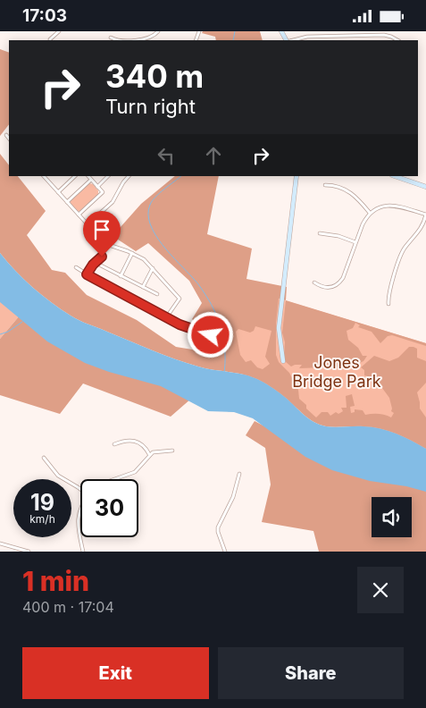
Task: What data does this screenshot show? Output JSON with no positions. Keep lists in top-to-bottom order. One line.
{"parks":["Jones Bridge Park"],"page":{"status":"17:03","turn":["340 m","Turn right"],"speed":"19 km/h","limit":"30","heading":["1 min","400 m · 17:04"],"buttons":["Exit","Share"]}}
